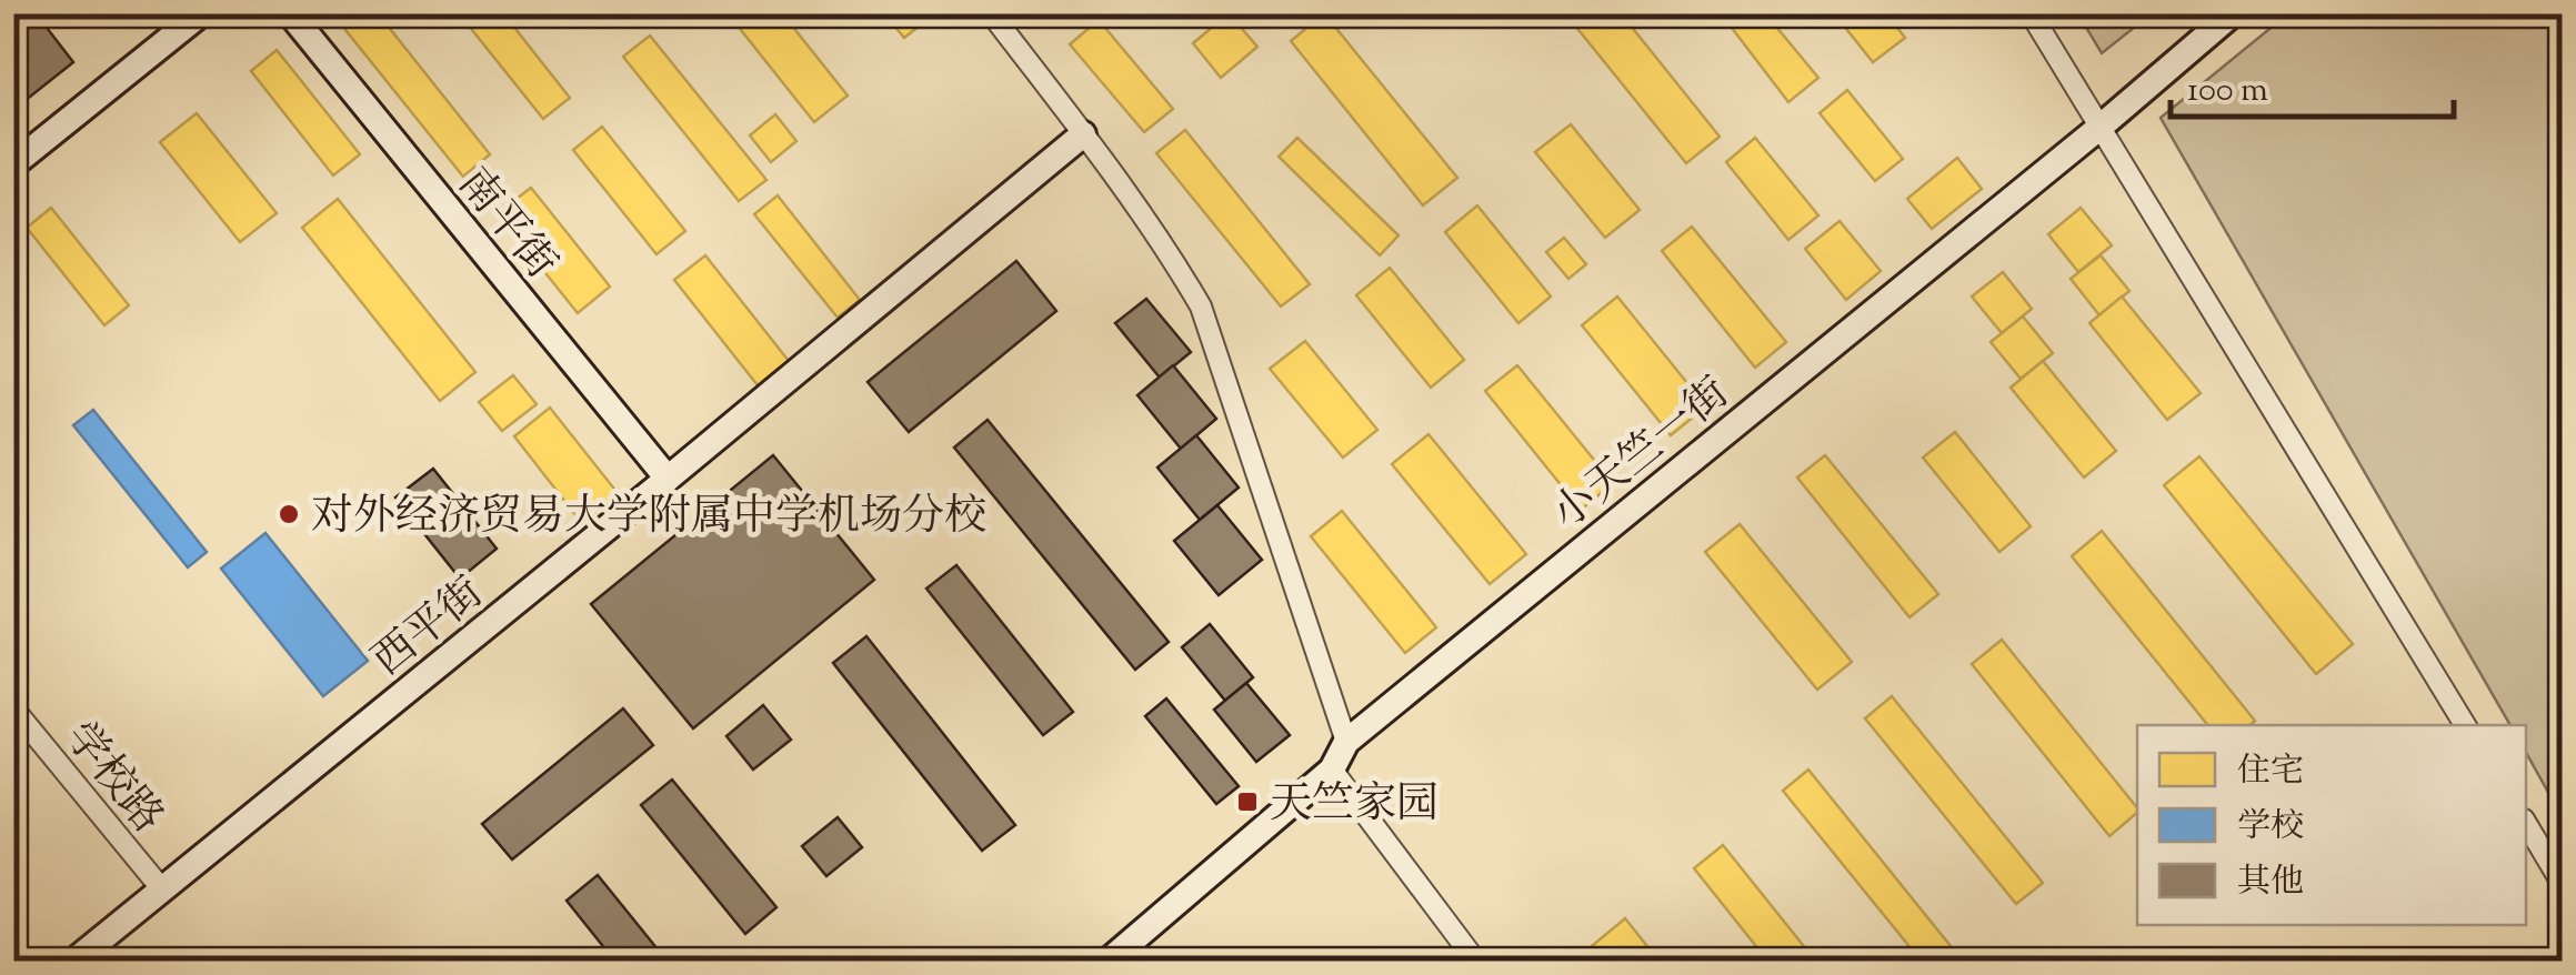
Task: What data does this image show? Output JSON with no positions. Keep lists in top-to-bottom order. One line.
{"streets":{"street":["南平街","小天竺一街","西平街","学校路"]},"crossings":[["南平街","西平街"],["西平街","学校路"]],"places":{"other":["对外经济贸易大学附属中学机场分校"],"transit":["天竺家园"]},"legend":["住宅","学校","其他"],"scale_bar":"100 m"}
